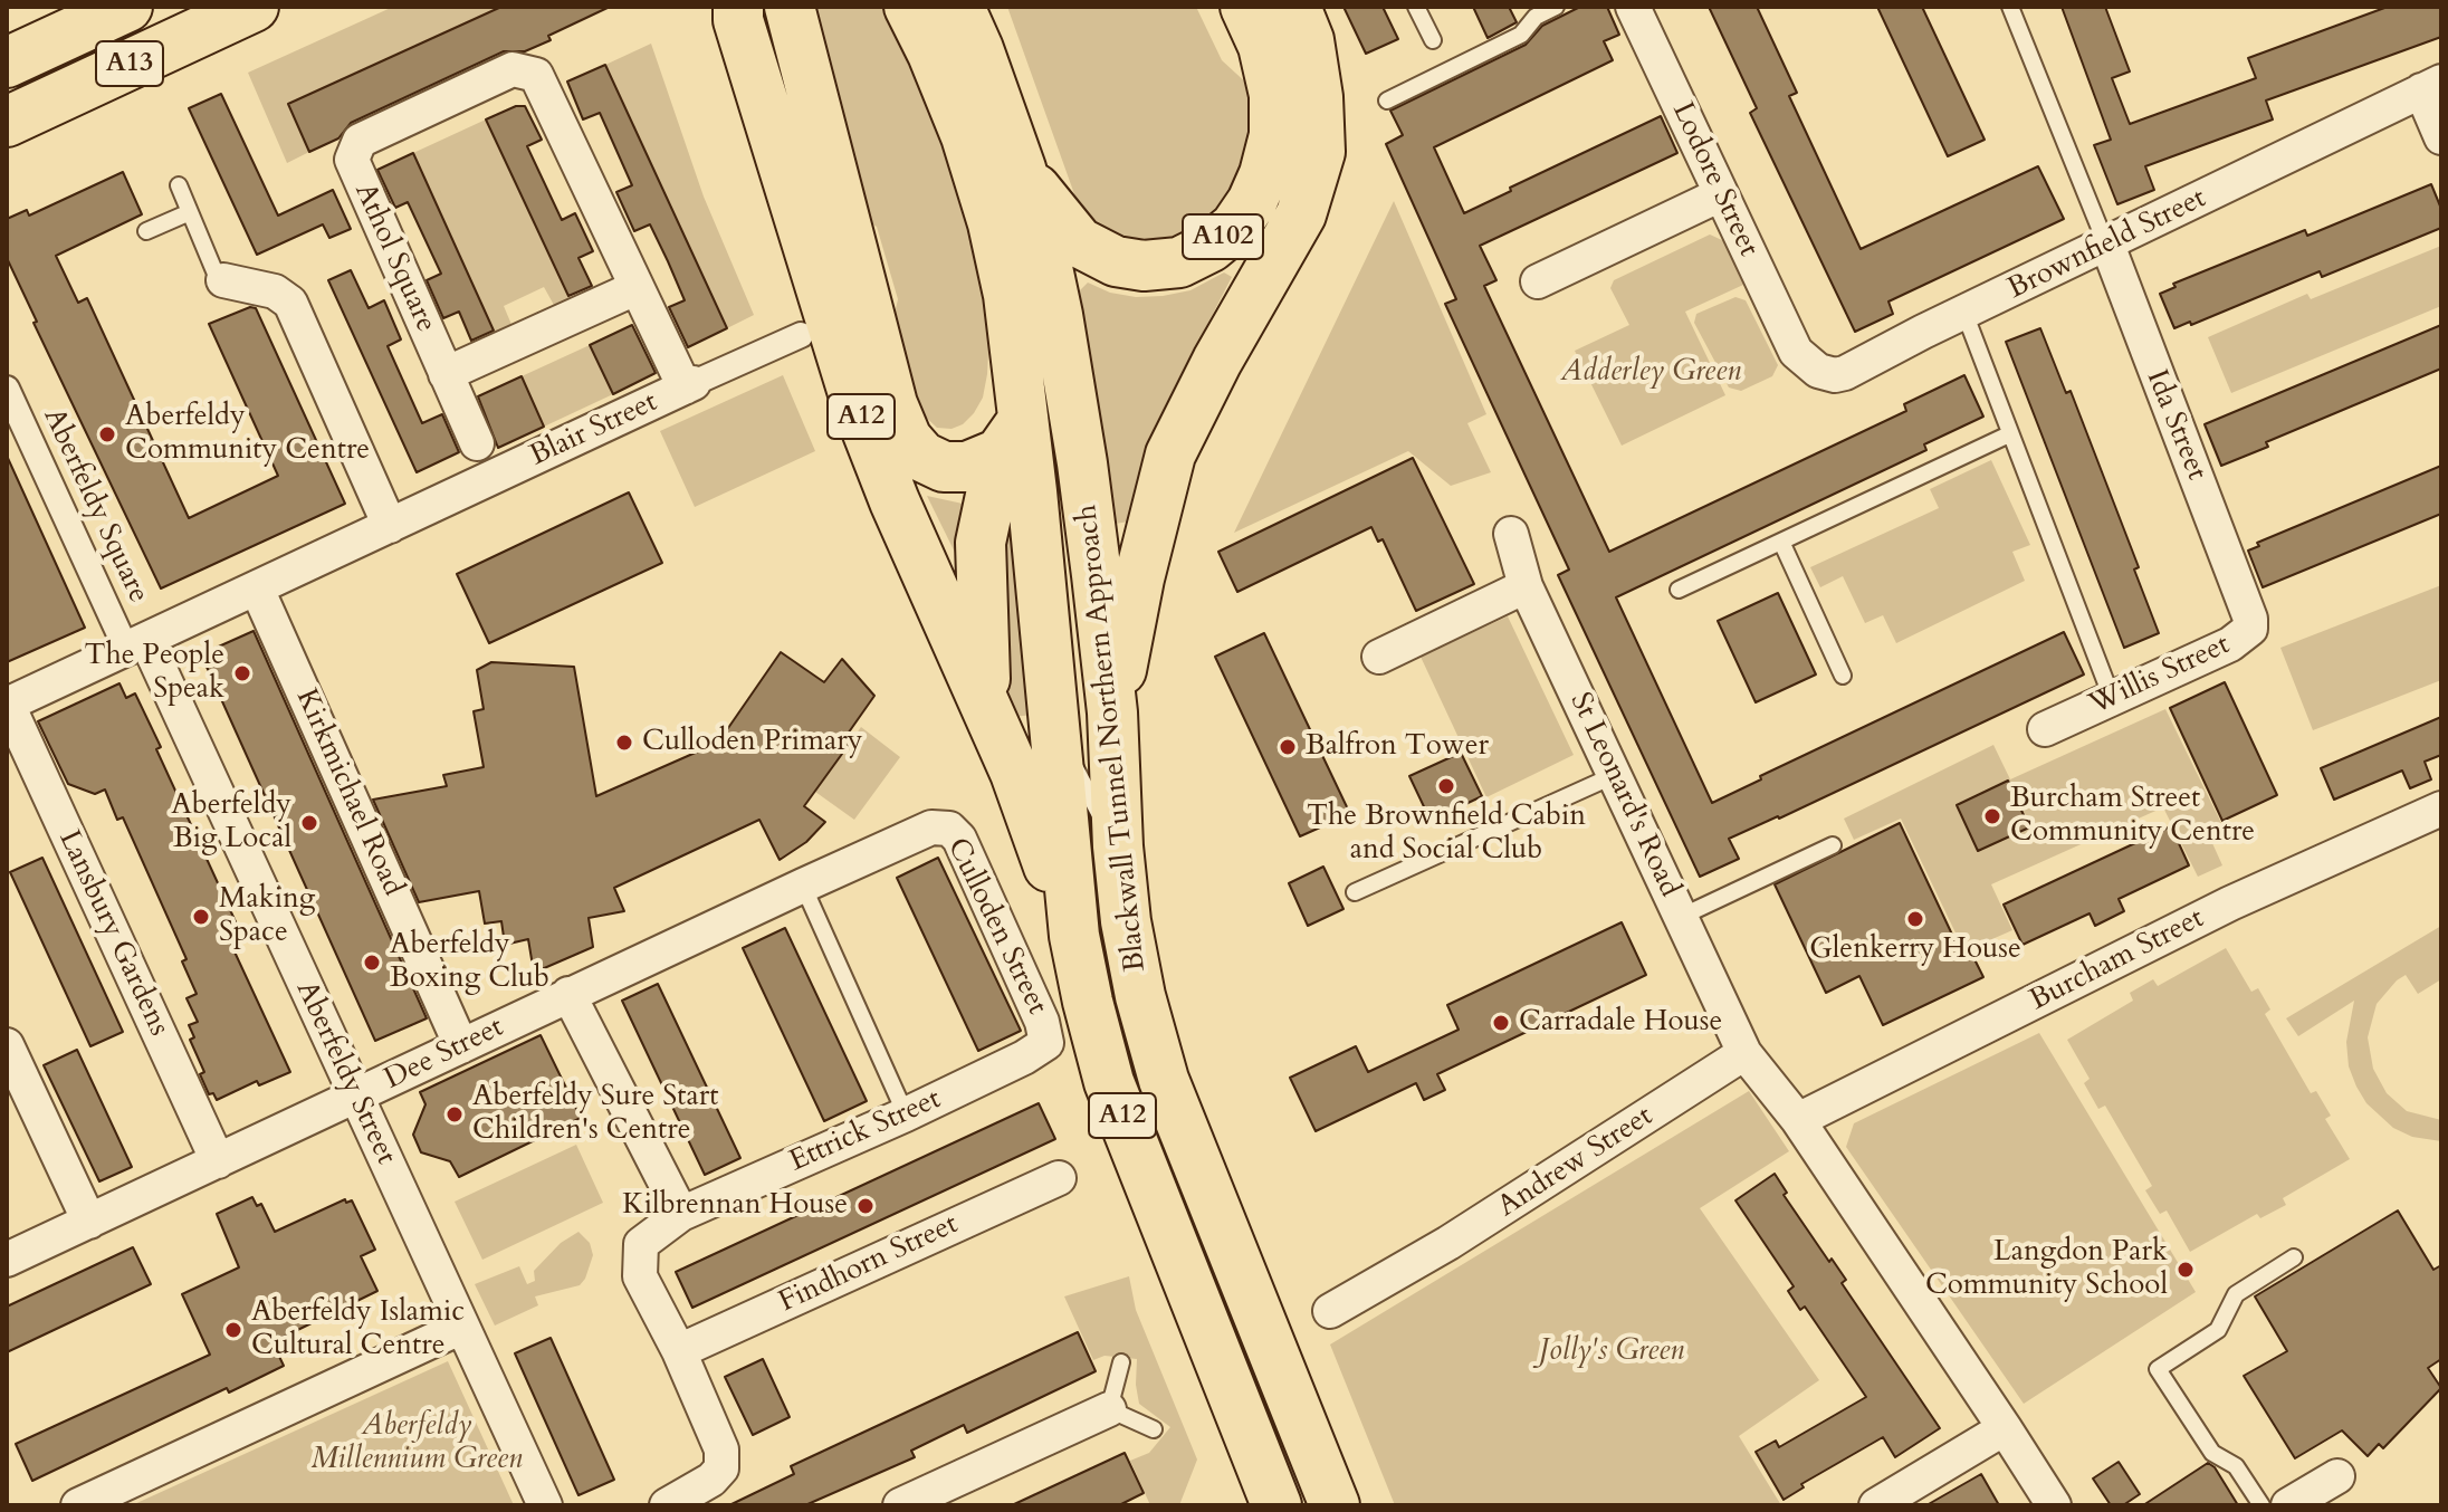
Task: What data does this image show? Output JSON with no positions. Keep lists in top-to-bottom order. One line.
{"streets":{"highway":["A13","A102","A12","Blackwall Tunnel Northern Approach"],"street":["Lodore Street","Brownfield Street","Athol Square","Ida Street","Blair Street","Aberfeldy Square","Willis Street","Kirkmichael Road","St Leonard's Road","Culloden Street","Lansbury Gardens","Burcham Street","Dee Street","Aberfeldy Street","Ettrick Street","Andrew Street","Findhorn Street"]},"crossings":[["Lodore Street","Brownfield Street"],["A102","Blackwall Tunnel Northern Approach"],["Brownfield Street","Ida Street"],["Athol Square","Blair Street"],["A12","Blackwall Tunnel Northern Approach"],["Ida Street","Willis Street"],["Blair Street","Aberfeldy Square"],["Blair Street","Kirkmichael Road"],["Blair Street","Lansbury Gardens"],["Blair Street","Aberfeldy Street"],["Aberfeldy Square","Aberfeldy Street"],["Kirkmichael Road","Dee Street"],["St Leonard's Road","Andrew Street"],["Culloden Street","Dee Street"],["Culloden Street","Ettrick Street"],["Lansbury Gardens","Dee Street"],["Dee Street","Aberfeldy Street"],["Ettrick Street","Findhorn Street"]],"parks":["Adderley Green","Jolly's Green","Aberfeldy Millennium Green"],"places":["Aberfeldy Community Centre","The People Speak","Culloden Primary","Balfron Tower","The Brownfield Cabin and Social Club","Burcham Street Community Centre","Aberfeldy Big Local","Making Space","Glenkerry House","Aberfeldy Boxing Club","Carradale House","Aberfeldy Sure Start Children's Centre","Kilbrennan House","Langdon Park Community School","Aberfeldy Islamic Cultural Centre"]}
